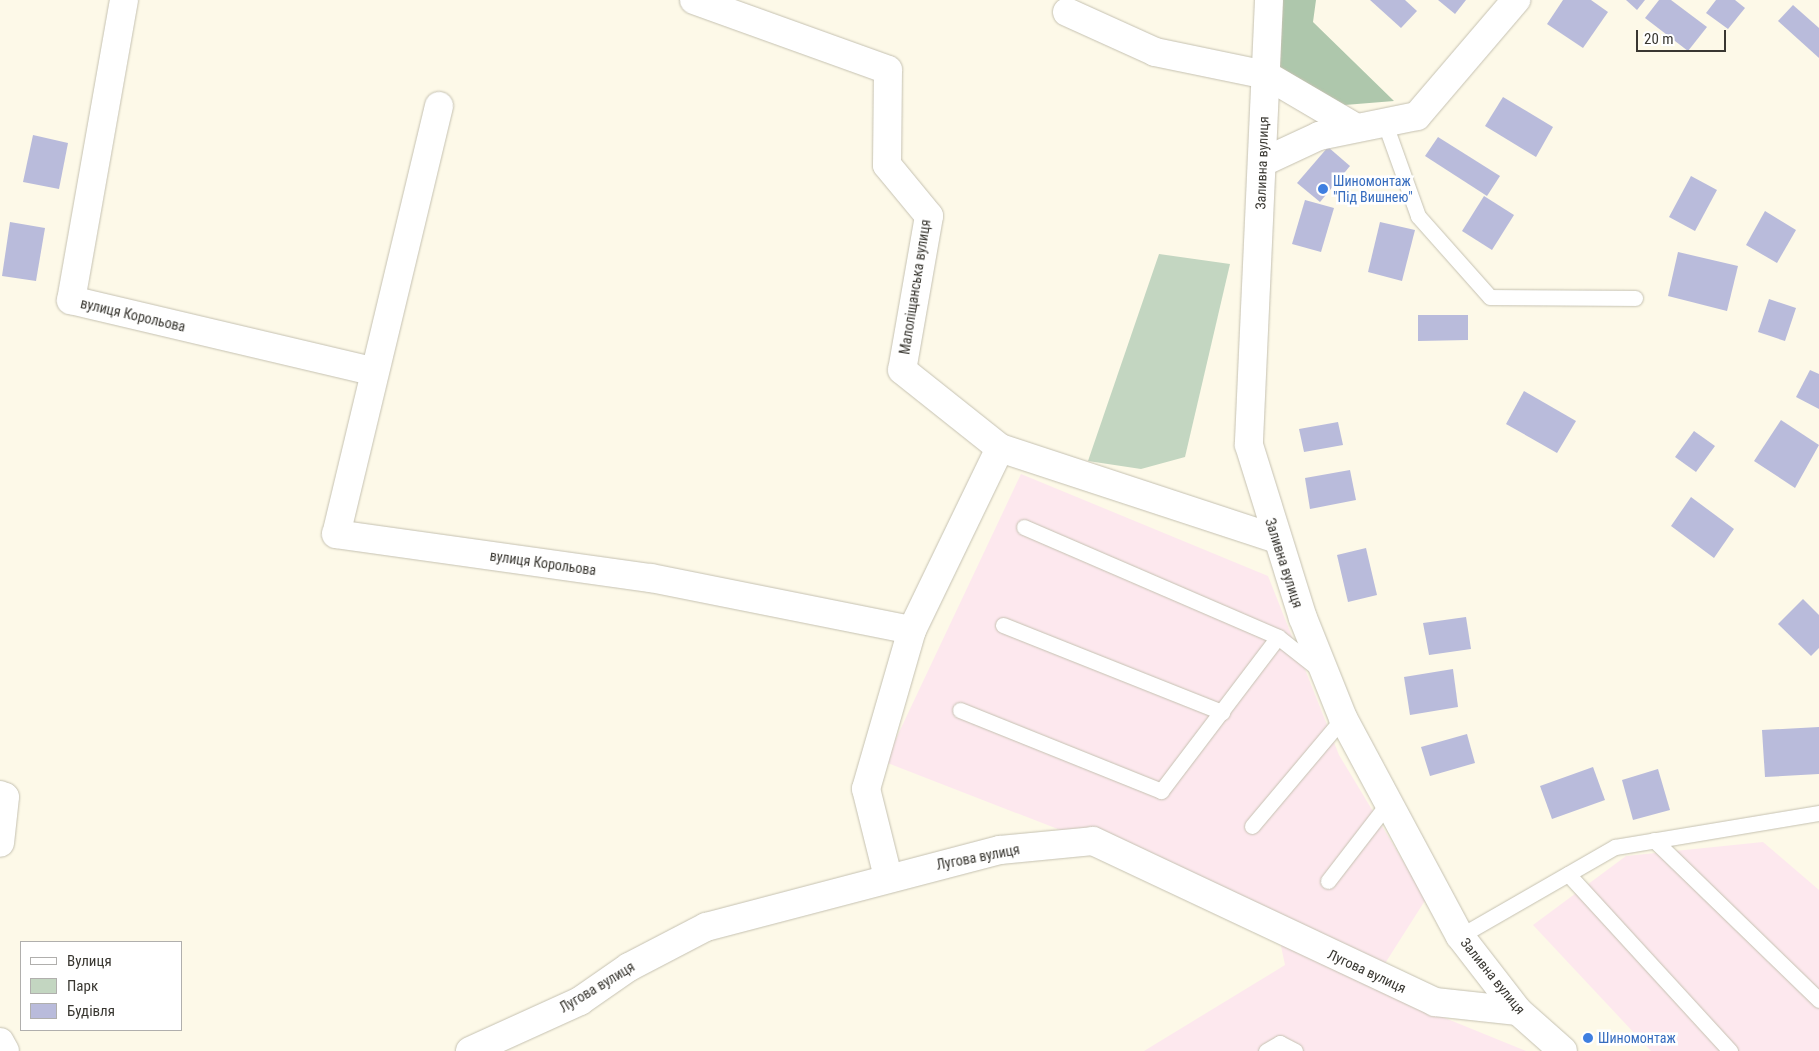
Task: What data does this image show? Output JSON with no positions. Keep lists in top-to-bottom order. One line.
{"streets":{"street":["Заливна вулиця","Малоліщанська вулиця","вулиця Корольова","Лугова вулиця"]},"crossings":[["Заливна вулиця","Малоліщанська вулиця"],["Заливна вулиця","Лугова вулиця"]],"places":["Шиномонтаж \"Під Вишнею\"","Шиномонтаж"],"legend":["Вулиця","Парк","Будівля"],"scale_bar":"20 m"}
